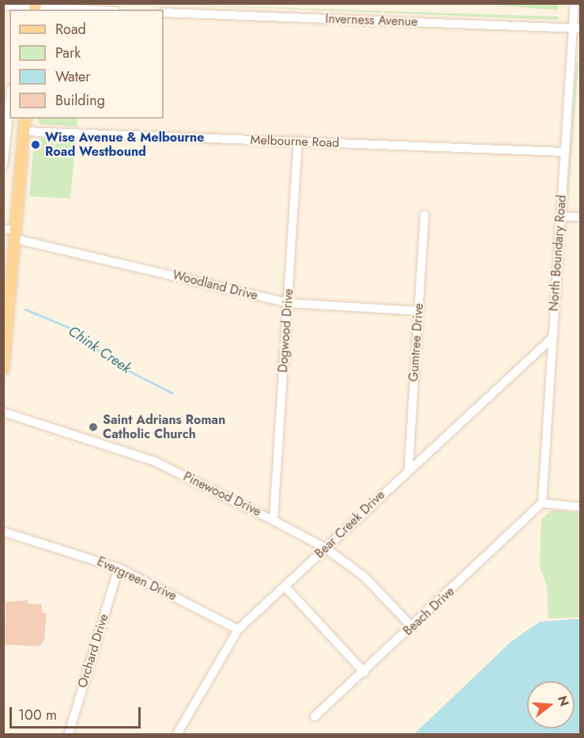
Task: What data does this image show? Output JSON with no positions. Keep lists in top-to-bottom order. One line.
{"streets":{"street":["Inverness Avenue","Melbourne Road","North Boundary Road","Woodland Drive","Dogwood Drive","Gumtree Drive","Pinewood Drive","Bear Creek Drive","Evergreen Drive","Beach Drive","Orchard Drive"]},"crossings":[["Inverness Avenue","North Boundary Road"],["Melbourne Road","North Boundary Road"],["Melbourne Road","Dogwood Drive"],["North Boundary Road","Bear Creek Drive"],["North Boundary Road","Beach Drive"],["Woodland Drive","Dogwood Drive"],["Woodland Drive","Gumtree Drive"],["Dogwood Drive","Pinewood Drive"],["Gumtree Drive","Bear Creek Drive"],["Pinewood Drive","Bear Creek Drive"],["Pinewood Drive","Beach Drive"],["Bear Creek Drive","Evergreen Drive"],["Evergreen Drive","Orchard Drive"]],"water":["Chink Creek"],"places":["Wise Avenue & Melbourne Road Westbound","Saint Adrians Roman Catholic Church"],"legend":["Road","Park","Water","Building"],"scale_bar":"100 m","north":"right"}
